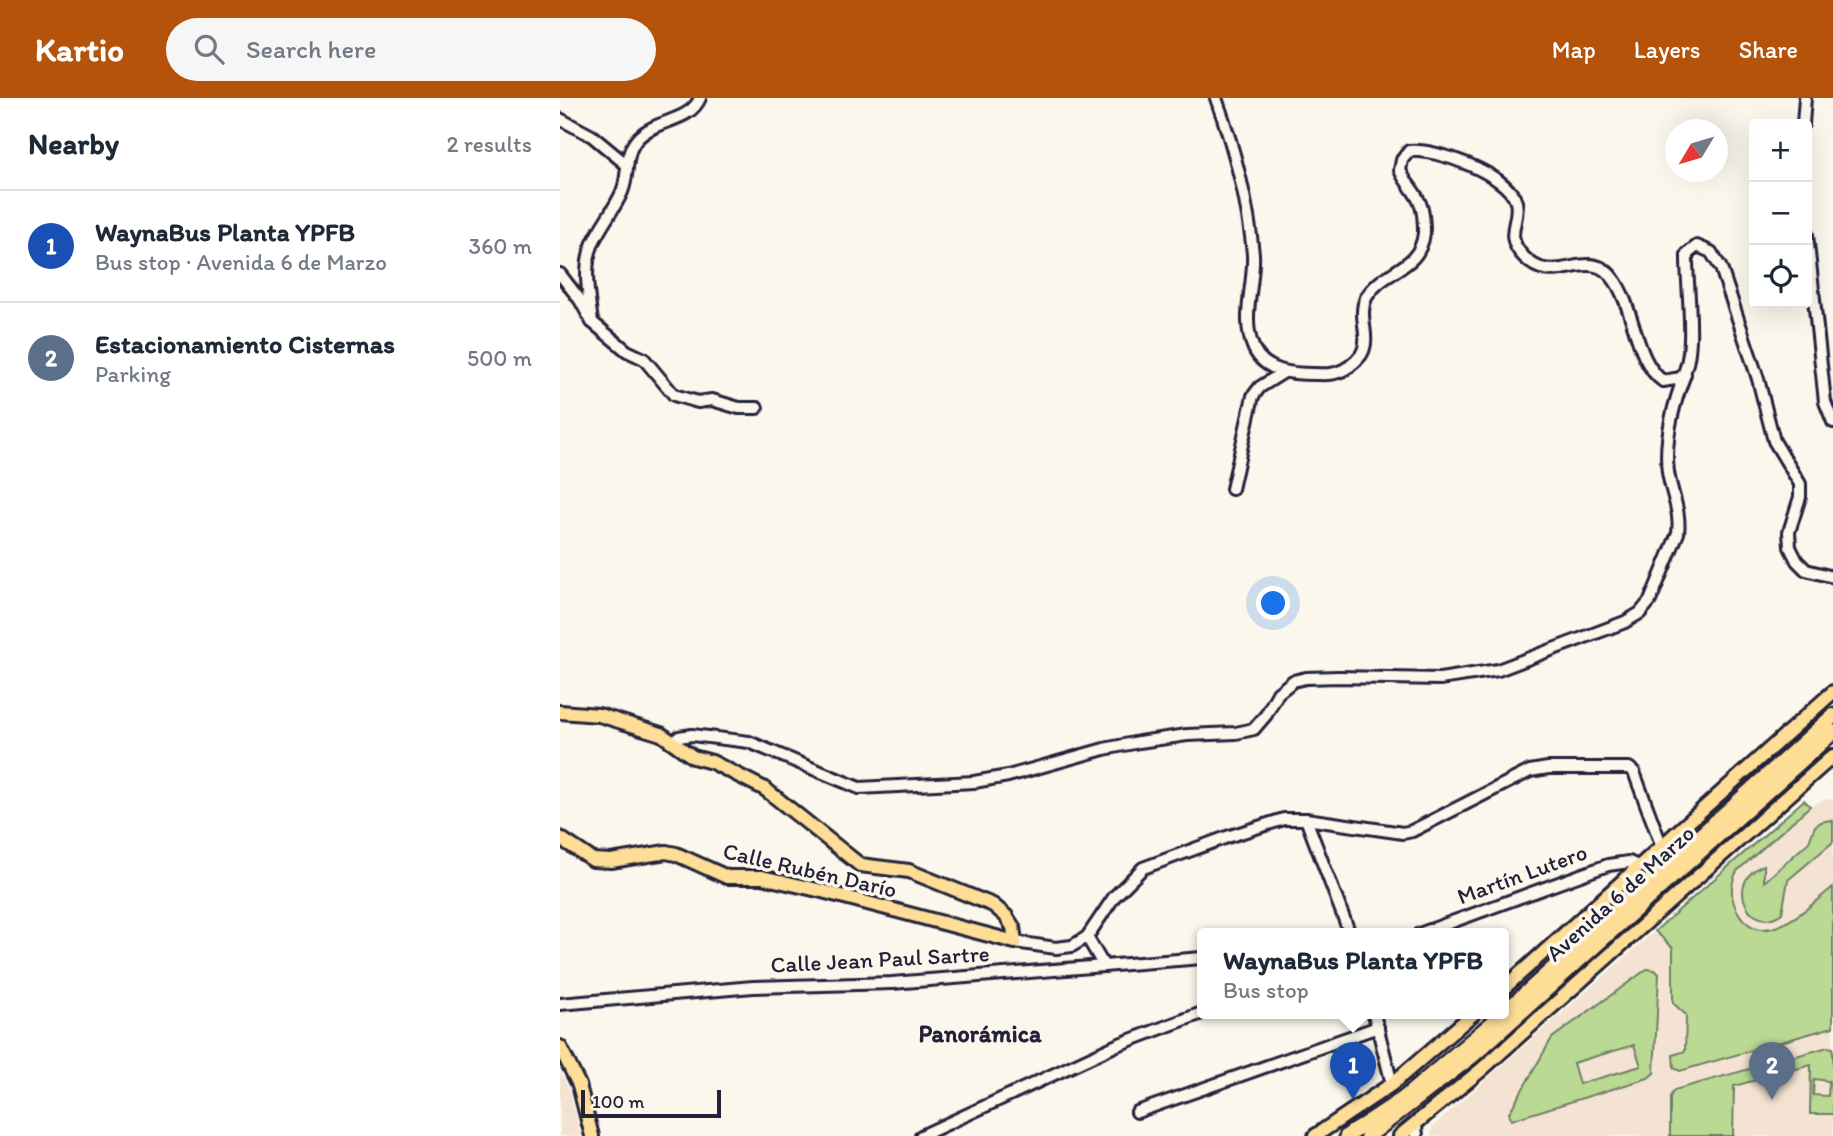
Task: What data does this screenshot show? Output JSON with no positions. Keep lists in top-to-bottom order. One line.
{"streets":{"highway":["Avenida 6 de Marzo"],"main road":["Calle Rubén Darío"],"street":["Martín Lutero","Calle Jean Paul Sartre"]},"crossings":[["Martín Lutero","Avenida 6 de Marzo"]],"districts":["Panorámica"],"scale_bar":"100 m","north":"bottom left","page":{"header":"Kartio","search":"Search here","nav":["Map","Layers","Share"],"heading":["Nearby","2 results"],"map_buttons":["+","−"],"list":[{"mark":"1","name":"WaynaBus Planta YPFB","note":"Bus stop · Avenida 6 de Marzo","value":"360 m"},{"mark":"2","name":"Estacionamiento Cisternas","note":"Parking","value":"500 m"}],"popup":["WaynaBus Planta YPFB","Bus stop"],"pins":["1","2"],"scale":"100 m"}}
